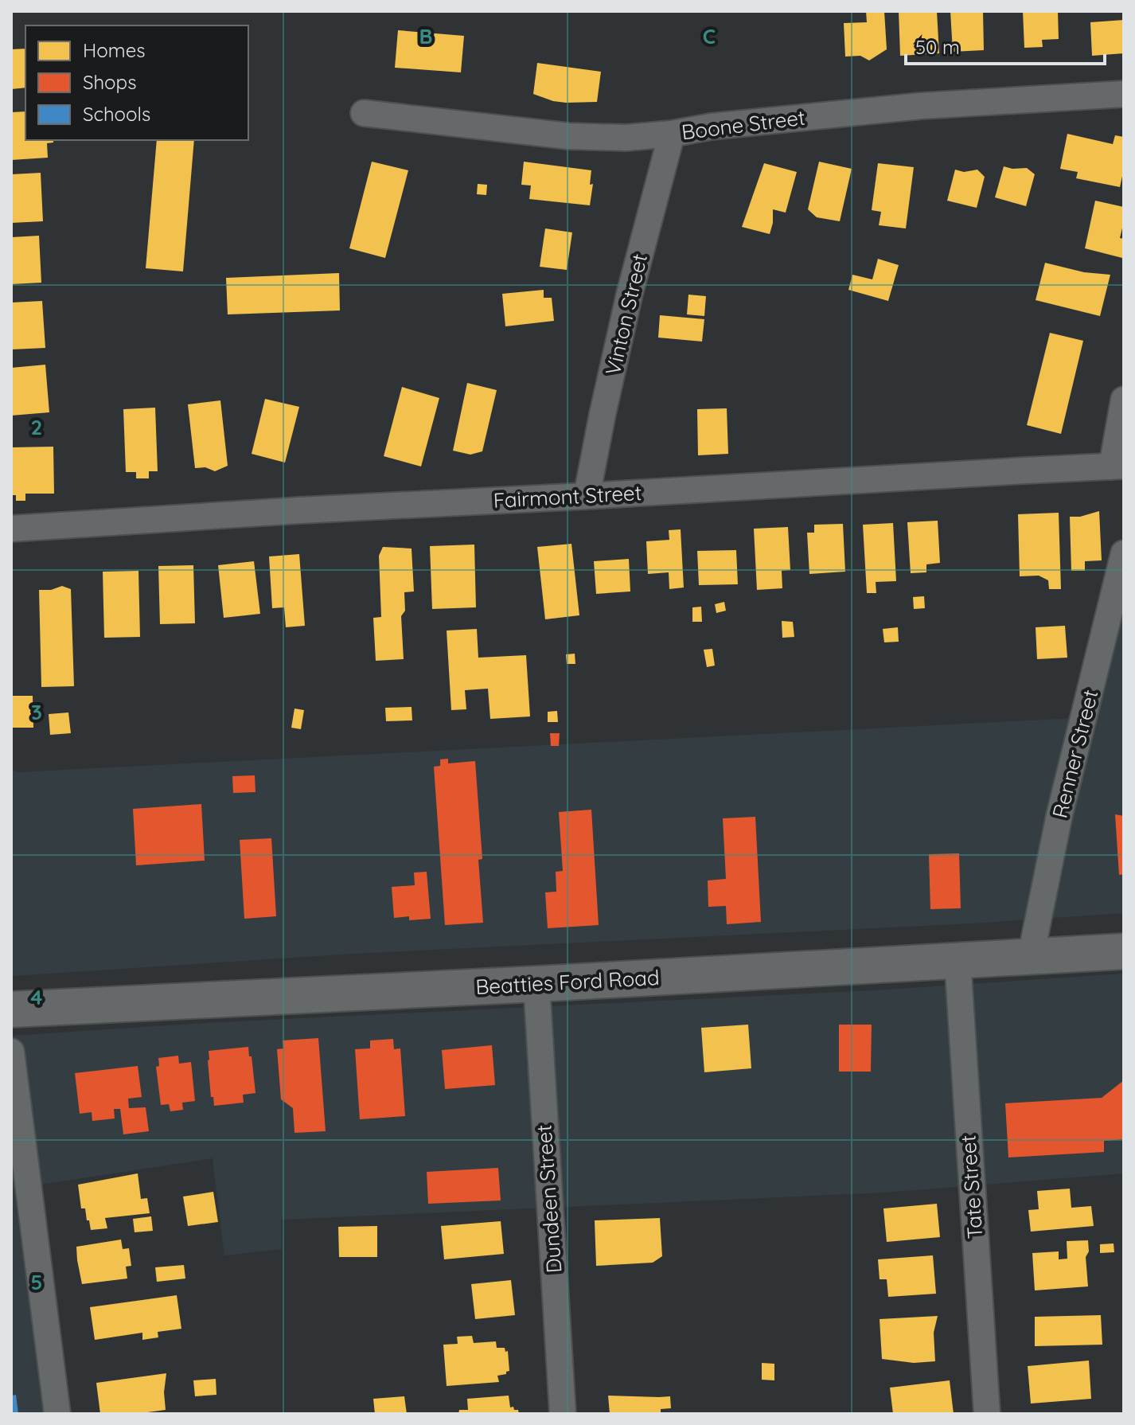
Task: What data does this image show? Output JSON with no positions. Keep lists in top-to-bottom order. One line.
{"streets":{"main road":["Beatties Ford Road"],"street":["Boone Street","Vinton Street","Fairmont Street","Renner Street","Tate Street","Dundeen Street"]},"crossings":[["Boone Street","Vinton Street"],["Vinton Street","Fairmont Street"],["Renner Street","Beatties Ford Road"],["Beatties Ford Road","Tate Street"],["Beatties Ford Road","Dundeen Street"]],"legend":["Homes","Shops","Schools"],"scale_bar":"50 m","grid":{"columns":["B","C"],"rows":["2","3","4","5"]}}
